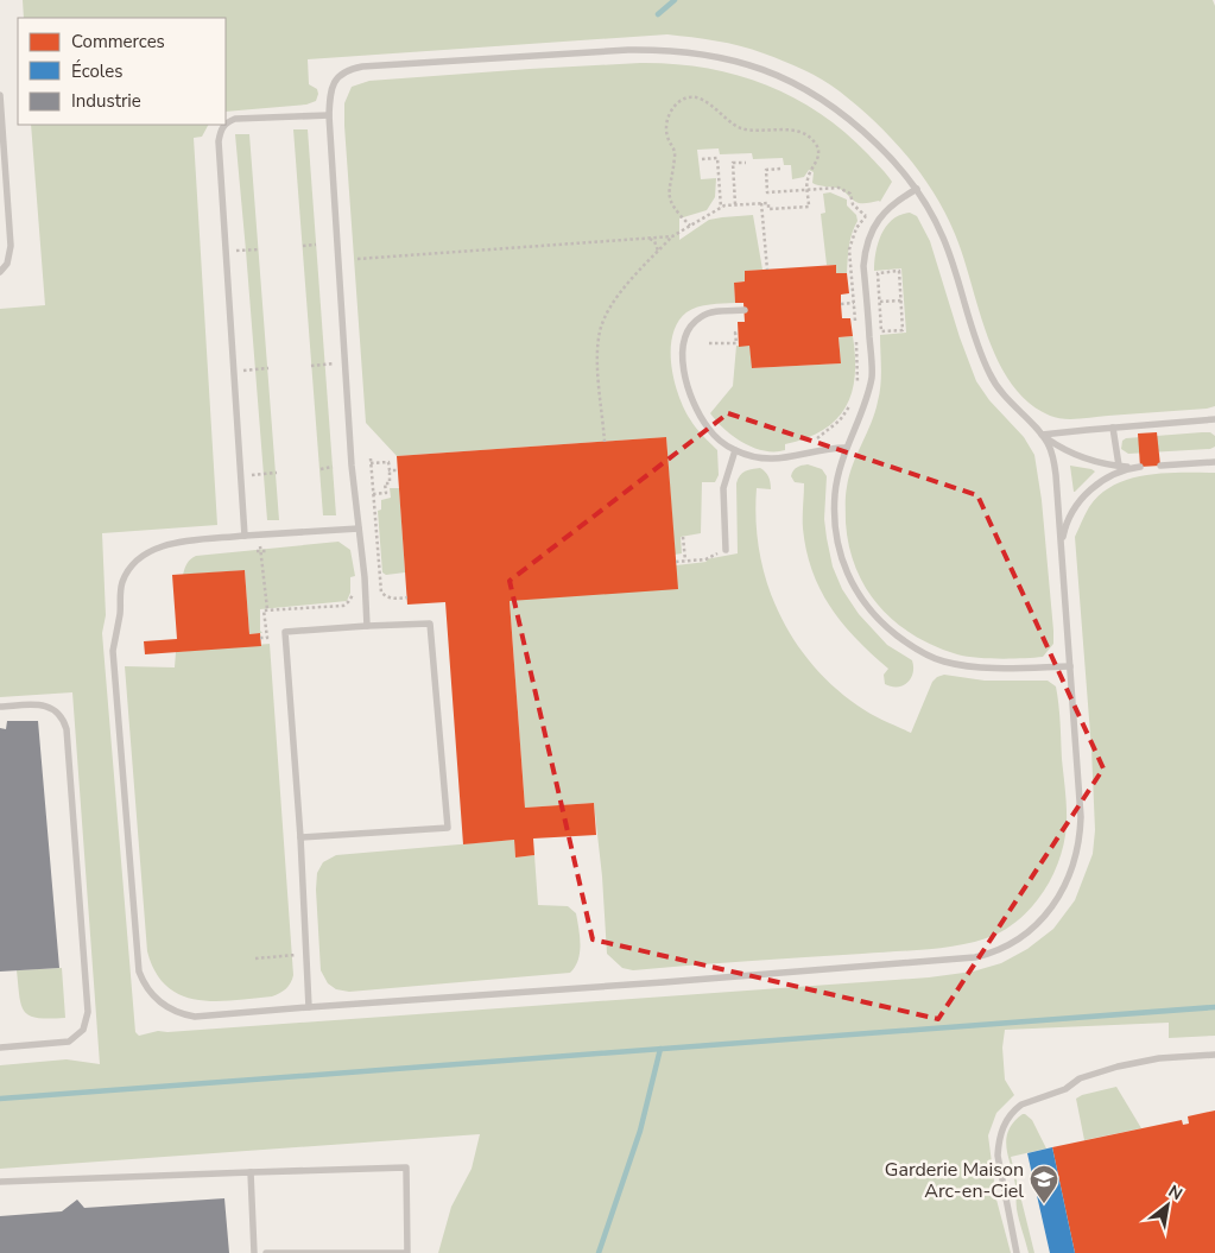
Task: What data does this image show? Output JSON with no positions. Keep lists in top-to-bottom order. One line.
{"places":{"school or university":["Garderie Maison Arc-en-Ciel"]},"legend":["Commerces","Écoles","Industrie"],"north":"top right"}
